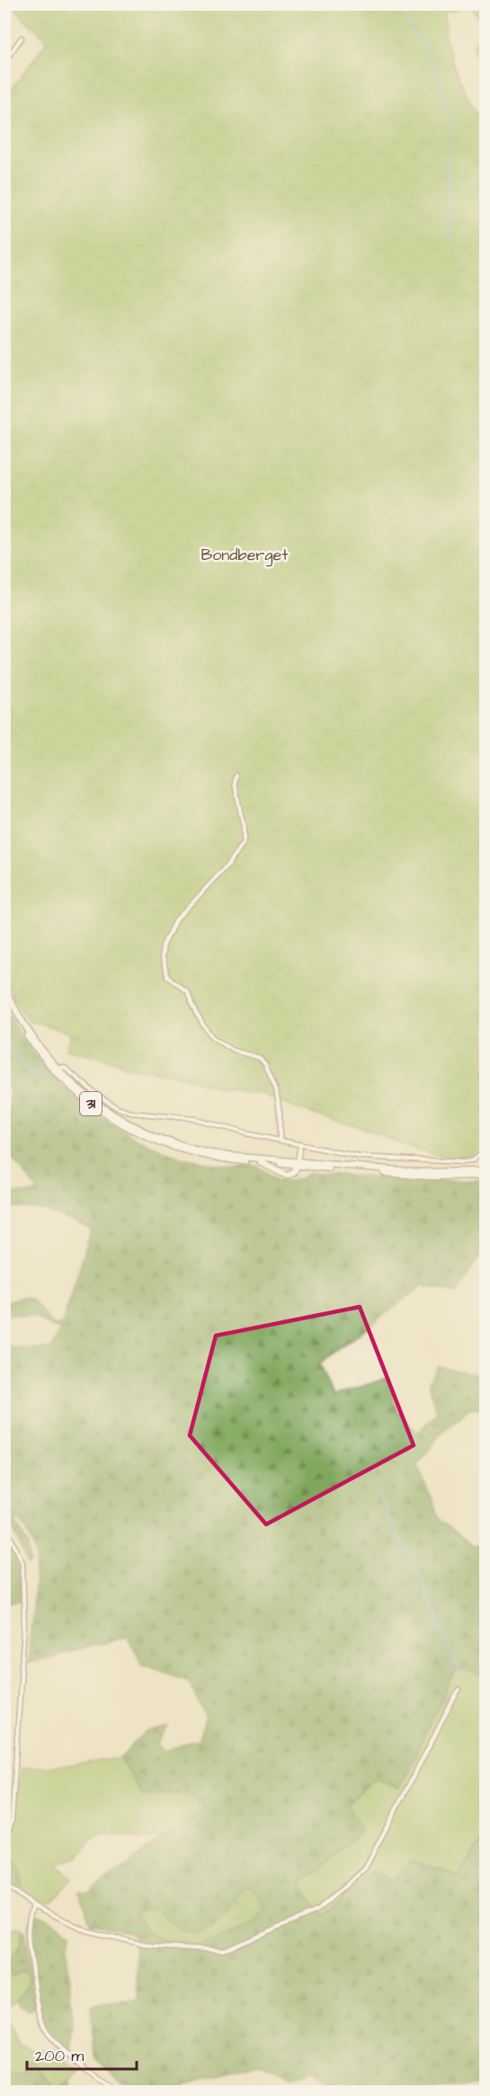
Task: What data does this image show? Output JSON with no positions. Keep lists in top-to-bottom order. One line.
{"streets":{"highway":["31"]},"parks":["Bondberget"],"scale_bar":"200 m"}
